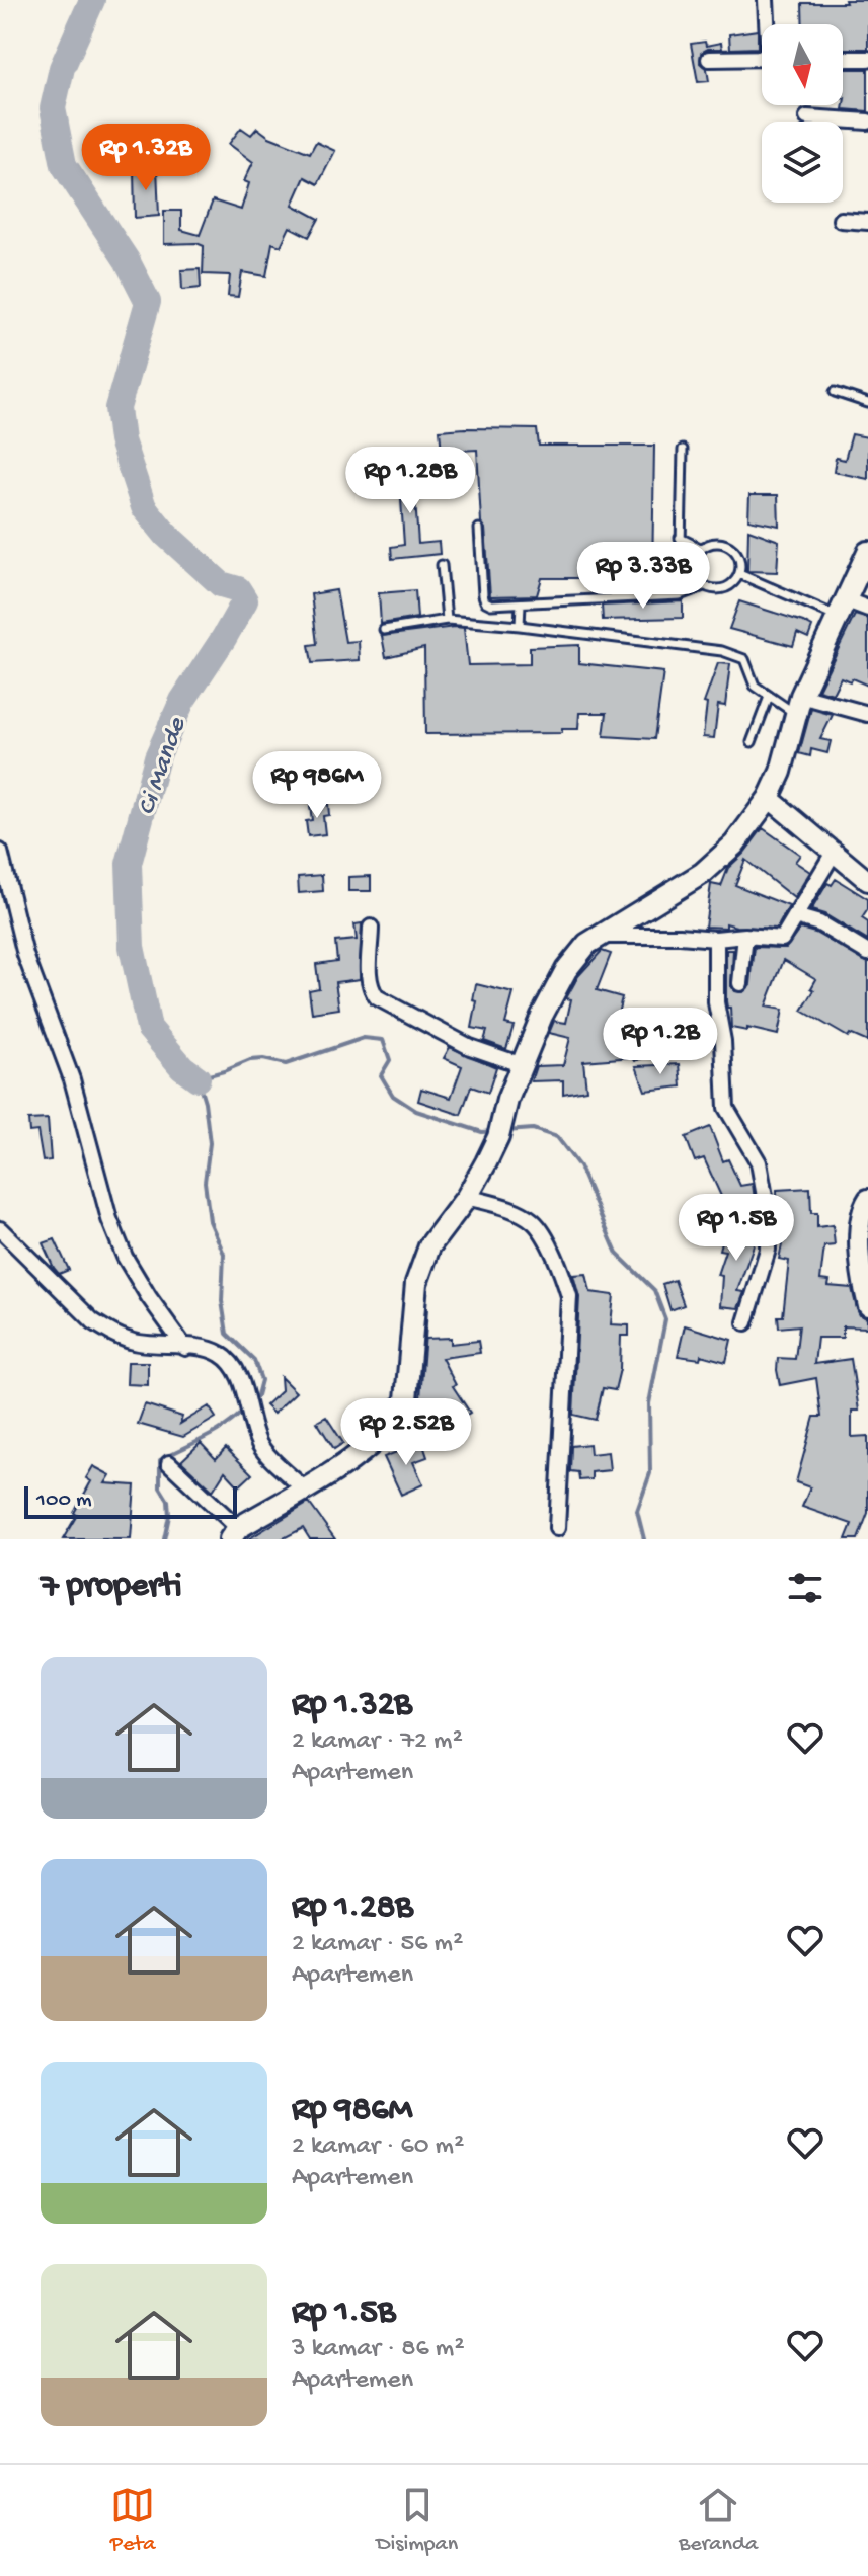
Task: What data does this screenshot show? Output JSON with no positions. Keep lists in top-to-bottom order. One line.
{"water":["Ci Mande"],"scale_bar":"100 m","north":"bottom","page":{"price":["Rp 1.32B","Rp 1.28B","Rp 3.33B","Rp 986M","Rp 1.2B","Rp 1.5B","Rp 2.52B"],"scale":"100 m","heading":"7 properti","list":[{"name":"Rp 1.32B","note":"2 kamar · 72 m² · Apartemen"},{"name":"Rp 1.28B","note":"2 kamar · 56 m² · Apartemen"},{"name":"Rp 986M","note":"2 kamar · 60 m² · Apartemen"},{"name":"Rp 1.5B","note":"3 kamar · 86 m² · Apartemen"}],"tabs":["Peta","Disimpan","Beranda"]}}
